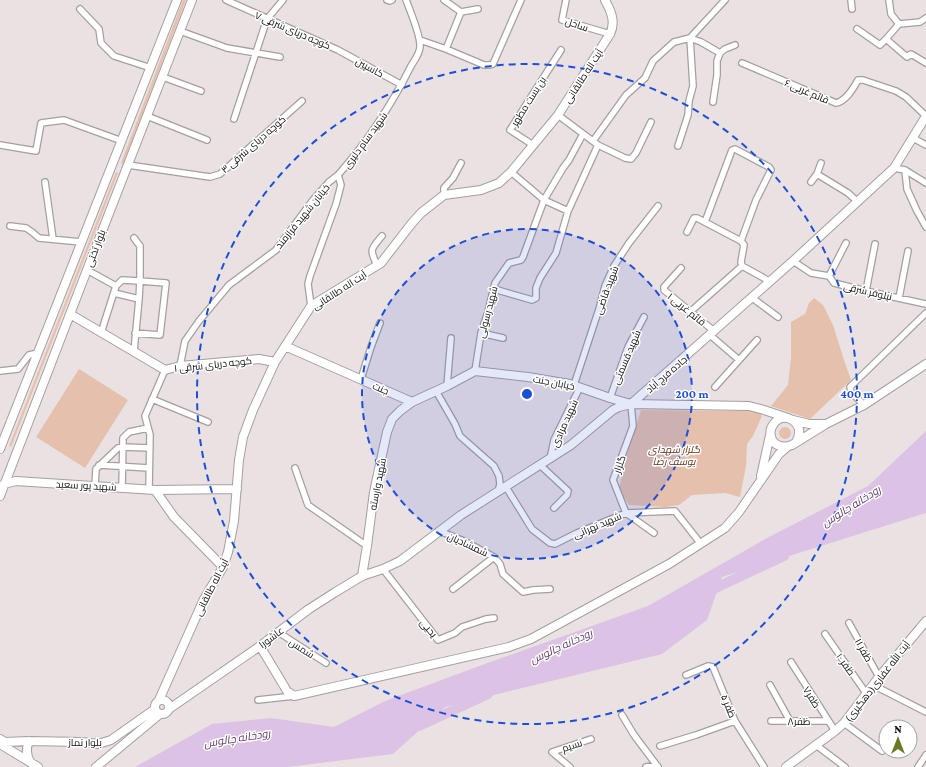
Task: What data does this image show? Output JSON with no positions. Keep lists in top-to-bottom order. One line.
{"streets":{"street":["ساحل","کوچه دریای شرقی ۷","کاسپين","آیت اله طالقانی","قائم غربی ۶","بن بست مطهر","شهید سام دلیری","کوچه دریای شرقی ۳","خیابان شهید فرازمند","بلوار تختی","شهید قاضی","نیلوفر شرقی","قائم غربی ۱","شهید رسولی","شهید قسمتی","کوچه دریای شرقی ۱","جاده فرج آباد","خیابان جنت","جنت","شهید مرادی","گلزار","شهید وارسته","شهید پور سعید","شهید تهرانی","شمشادیان","یحیی","عاشورا","شمس","ظفر ۱۱","ظفر ۱۰","آیت الله غفاری(دهگیری)","ظفر۷","ظفر ۵","ظفر۸","بلوار نماز","نسیم"]},"crossings":[["ساحل","آیت اله طالقانی"],["کوچه دریای شرقی ۷","کاسپين"],["کاسپين","شهید سام دلیری"],["آیت اله طالقانی","بن بست مطهر"],["آیت اله طالقانی","شهید سام دلیری"],["آیت اله طالقانی","کوچه دریای شرقی ۱"],["آیت اله طالقانی","جنت"],["آیت اله طالقانی","شهید پور سعید"],["آیت اله طالقانی","عاشورا"],["قائم غربی ۶","جاده فرج آباد"],["شهید سام دلیری","خیابان شهید فرازمند"],["کوچه دریای شرقی ۳","بلوار تختی"],["خیابان شهید فرازمند","کوچه دریای شرقی ۱"],["بلوار تختی","کوچه دریای شرقی ۱"],["بلوار تختی","شهید پور سعید"],["شهید قاضی","خیابان جنت"],["شهید قاضی","شهید مرادی"],["نیلوفر شرقی","جاده فرج آباد"],["قائم غربی ۱","جاده فرج آباد"],["شهید رسولی","خیابان جنت"],["شهید قسمتی","خیابان جنت"],["جاده فرج آباد","خیابان جنت"],["جاده فرج آباد","شهید مرادی"],["جاده فرج آباد","گلزار"],["جاده فرج آباد","شهید وارسته"],["جاده فرج آباد","شهید تهرانی"],["جاده فرج آباد","شمشادیان"],["جاده فرج آباد","یحیی"],["جاده فرج آباد","عاشورا"],["خیابان جنت","شهید مرادی"],["خیابان جنت","گلزار"],["جنت","شهید وارسته"],["گلزار","شهید تهرانی"],["شهید وارسته","عاشورا"],["عاشورا","شمس"],["ظفر ۱۱","آیت الله غفاری(دهگیری)"],["ظفر ۱۰","آیت الله غفاری(دهگیری)"],["آیت الله غفاری(دهگیری)","ظفر۷"],["ظفر۷","ظفر۸"]],"water":["رودخانه چالوس"],"parks":["گلزار شهدای یوسف رضا"],"north":"top","rings":["200 m","400 m"]}
